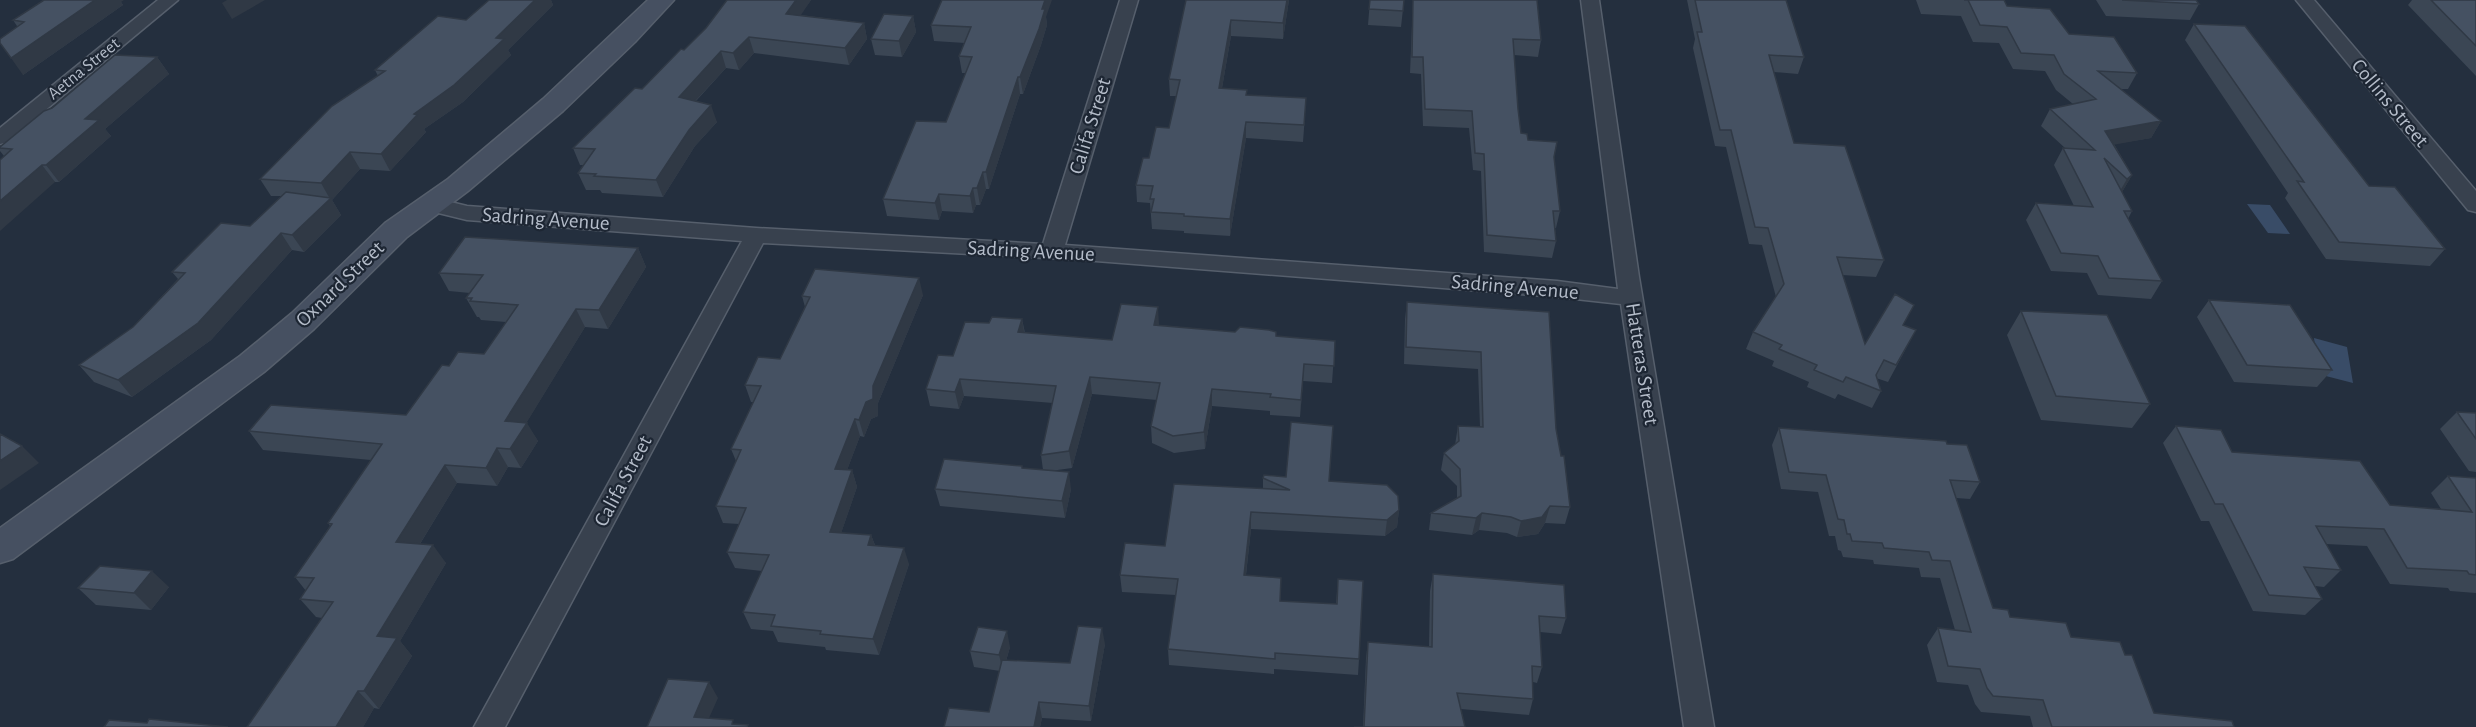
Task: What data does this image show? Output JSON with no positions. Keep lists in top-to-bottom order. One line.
{"streets":{"street":["Aetna Street","Collins Street","Califa Street","Sadring Avenue","Oxnard Street","Hatteras Street"]},"crossings":[["Califa Street","Sadring Avenue"],["Sadring Avenue","Oxnard Street"],["Sadring Avenue","Hatteras Street"]]}
